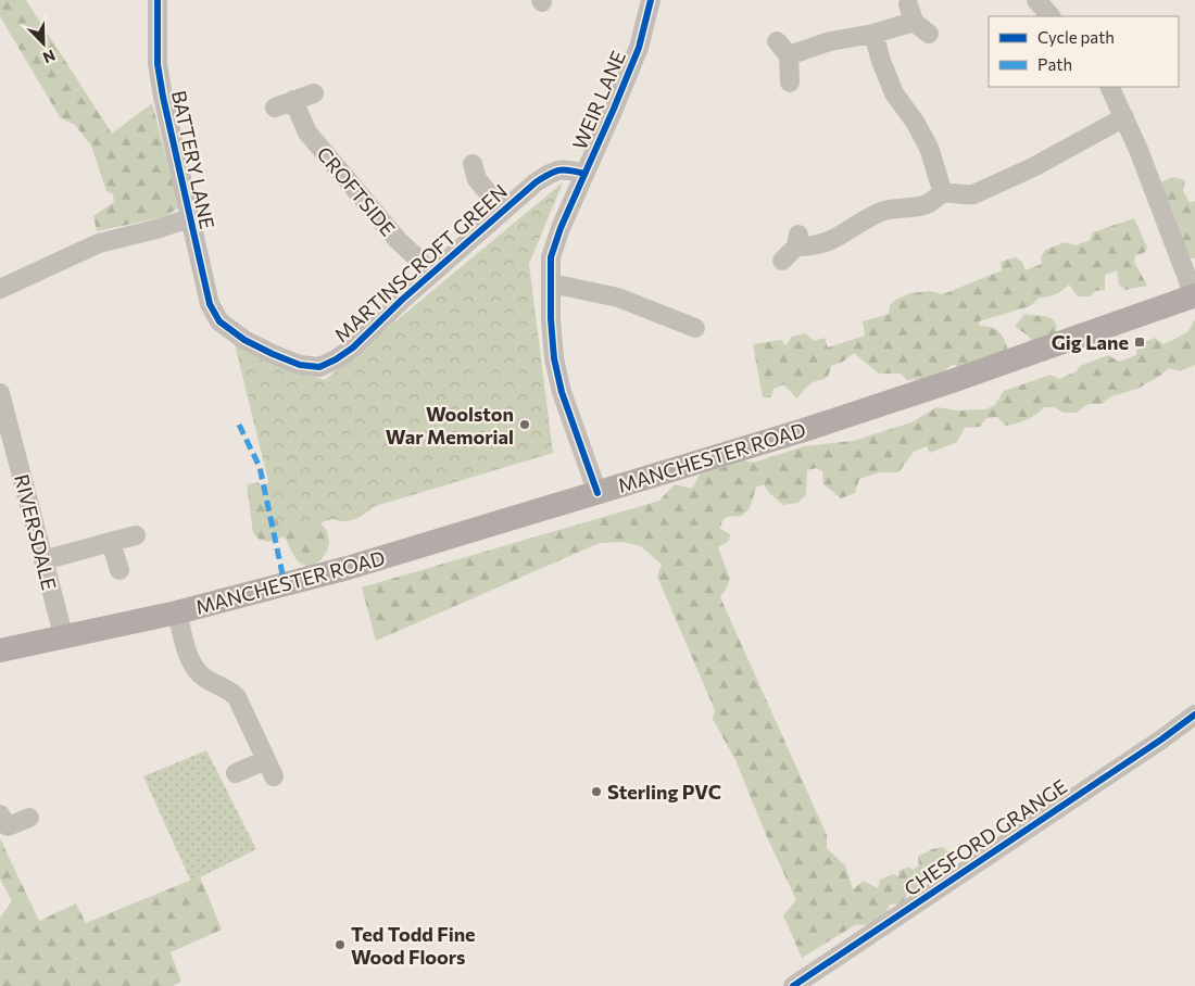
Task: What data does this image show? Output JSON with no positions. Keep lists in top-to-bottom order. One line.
{"streets":{"main road":["MANCHESTER ROAD"],"street":["WEIR LANE","BATTERY LANE","CROFTSIDE","MARTINSCROFT GREEN","RIVERSDALE","CHESFORD GRANGE"]},"crossings":[["WEIR LANE","MARTINSCROFT GREEN"],["WEIR LANE","MANCHESTER ROAD"],["BATTERY LANE","MARTINSCROFT GREEN"],["CROFTSIDE","MARTINSCROFT GREEN"],["MANCHESTER ROAD","RIVERSDALE"]],"places":{"transit":["Gig Lane"],"other":["Woolston War Memorial","Sterling PVC","Ted Todd Fine Wood Floors"]},"legend":["Cycle path","Path"],"north":"bottom right"}
